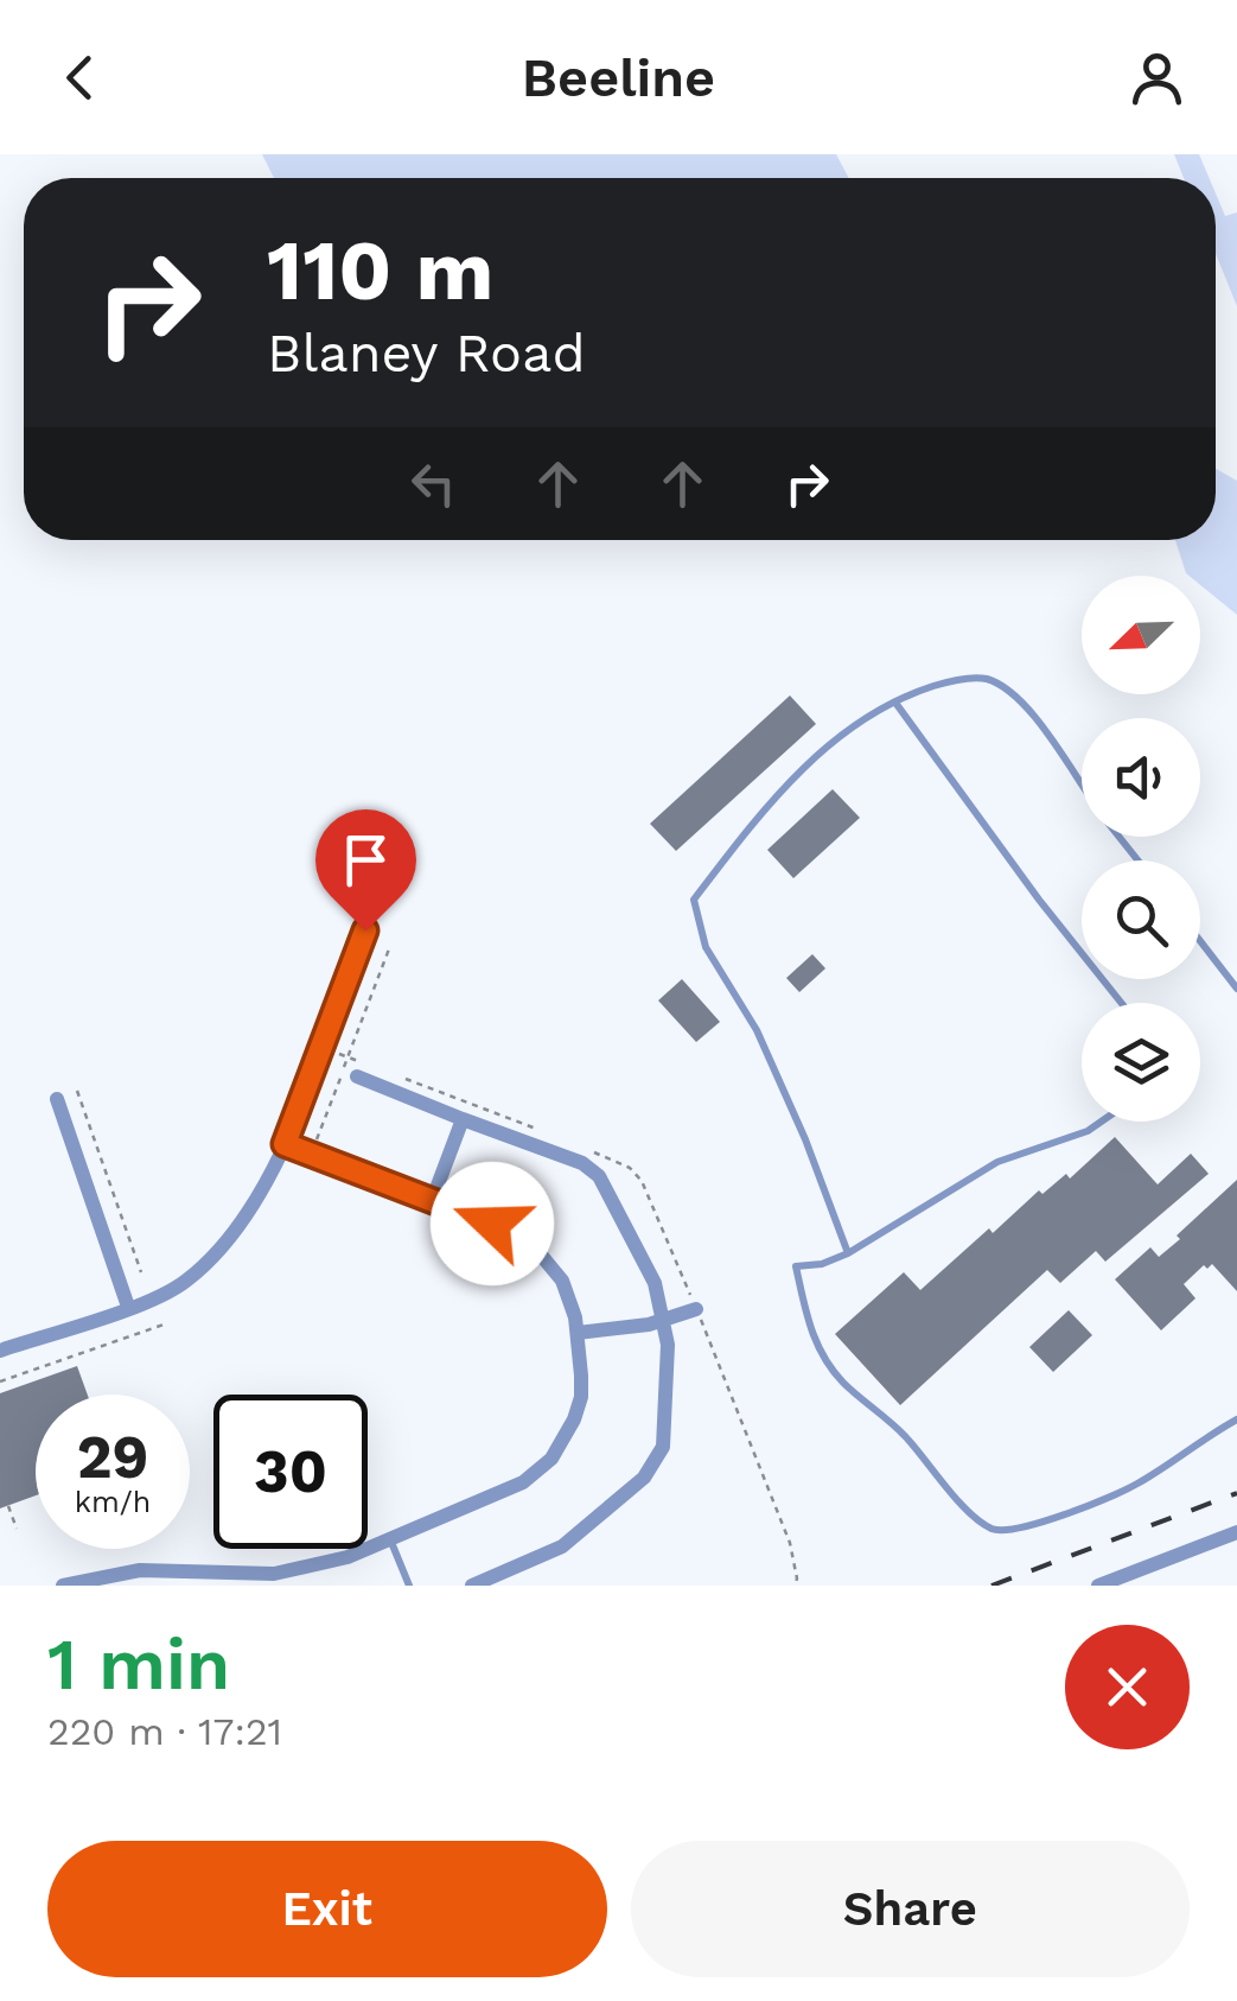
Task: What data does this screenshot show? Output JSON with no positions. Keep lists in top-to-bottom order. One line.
{"north":"bottom left","page":{"header":"Beeline","turn":["110 m","Blaney Road"],"speed":"29 km/h","limit":"30","heading":["1 min","220 m · 17:21"],"buttons":["Exit","Share"]}}
